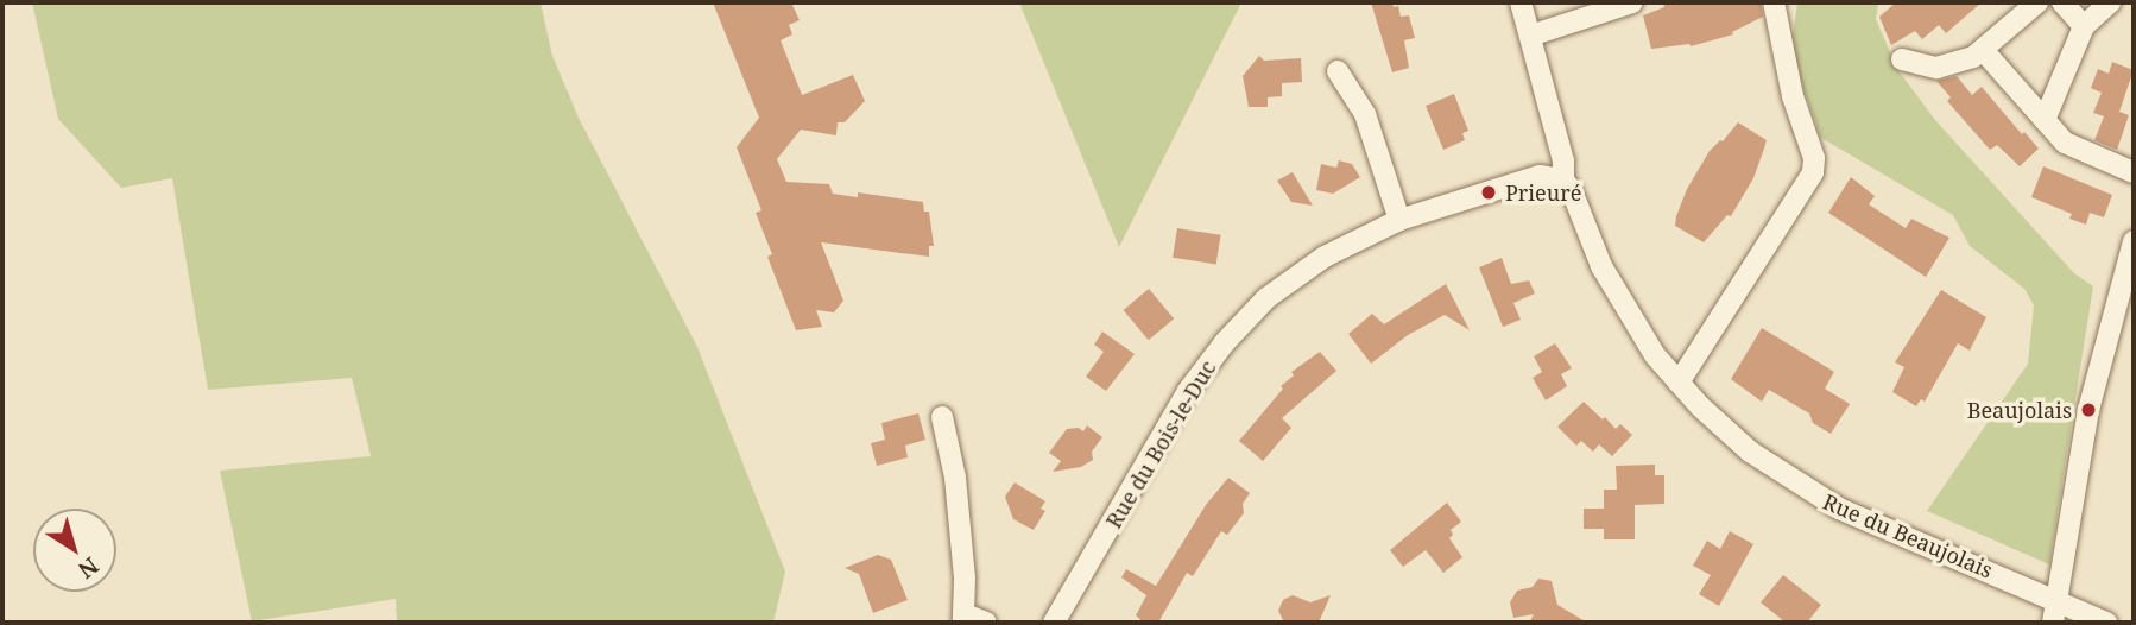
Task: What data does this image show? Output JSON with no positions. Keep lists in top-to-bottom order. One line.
{"streets":{"street":["Rue du Bois-le-Duc","Rue du Beaujolais"]},"crossings":[["Rue du Bois-le-Duc","Rue du Beaujolais"]],"places":["Prieuré","Beaujolais"],"north":"bottom right"}
